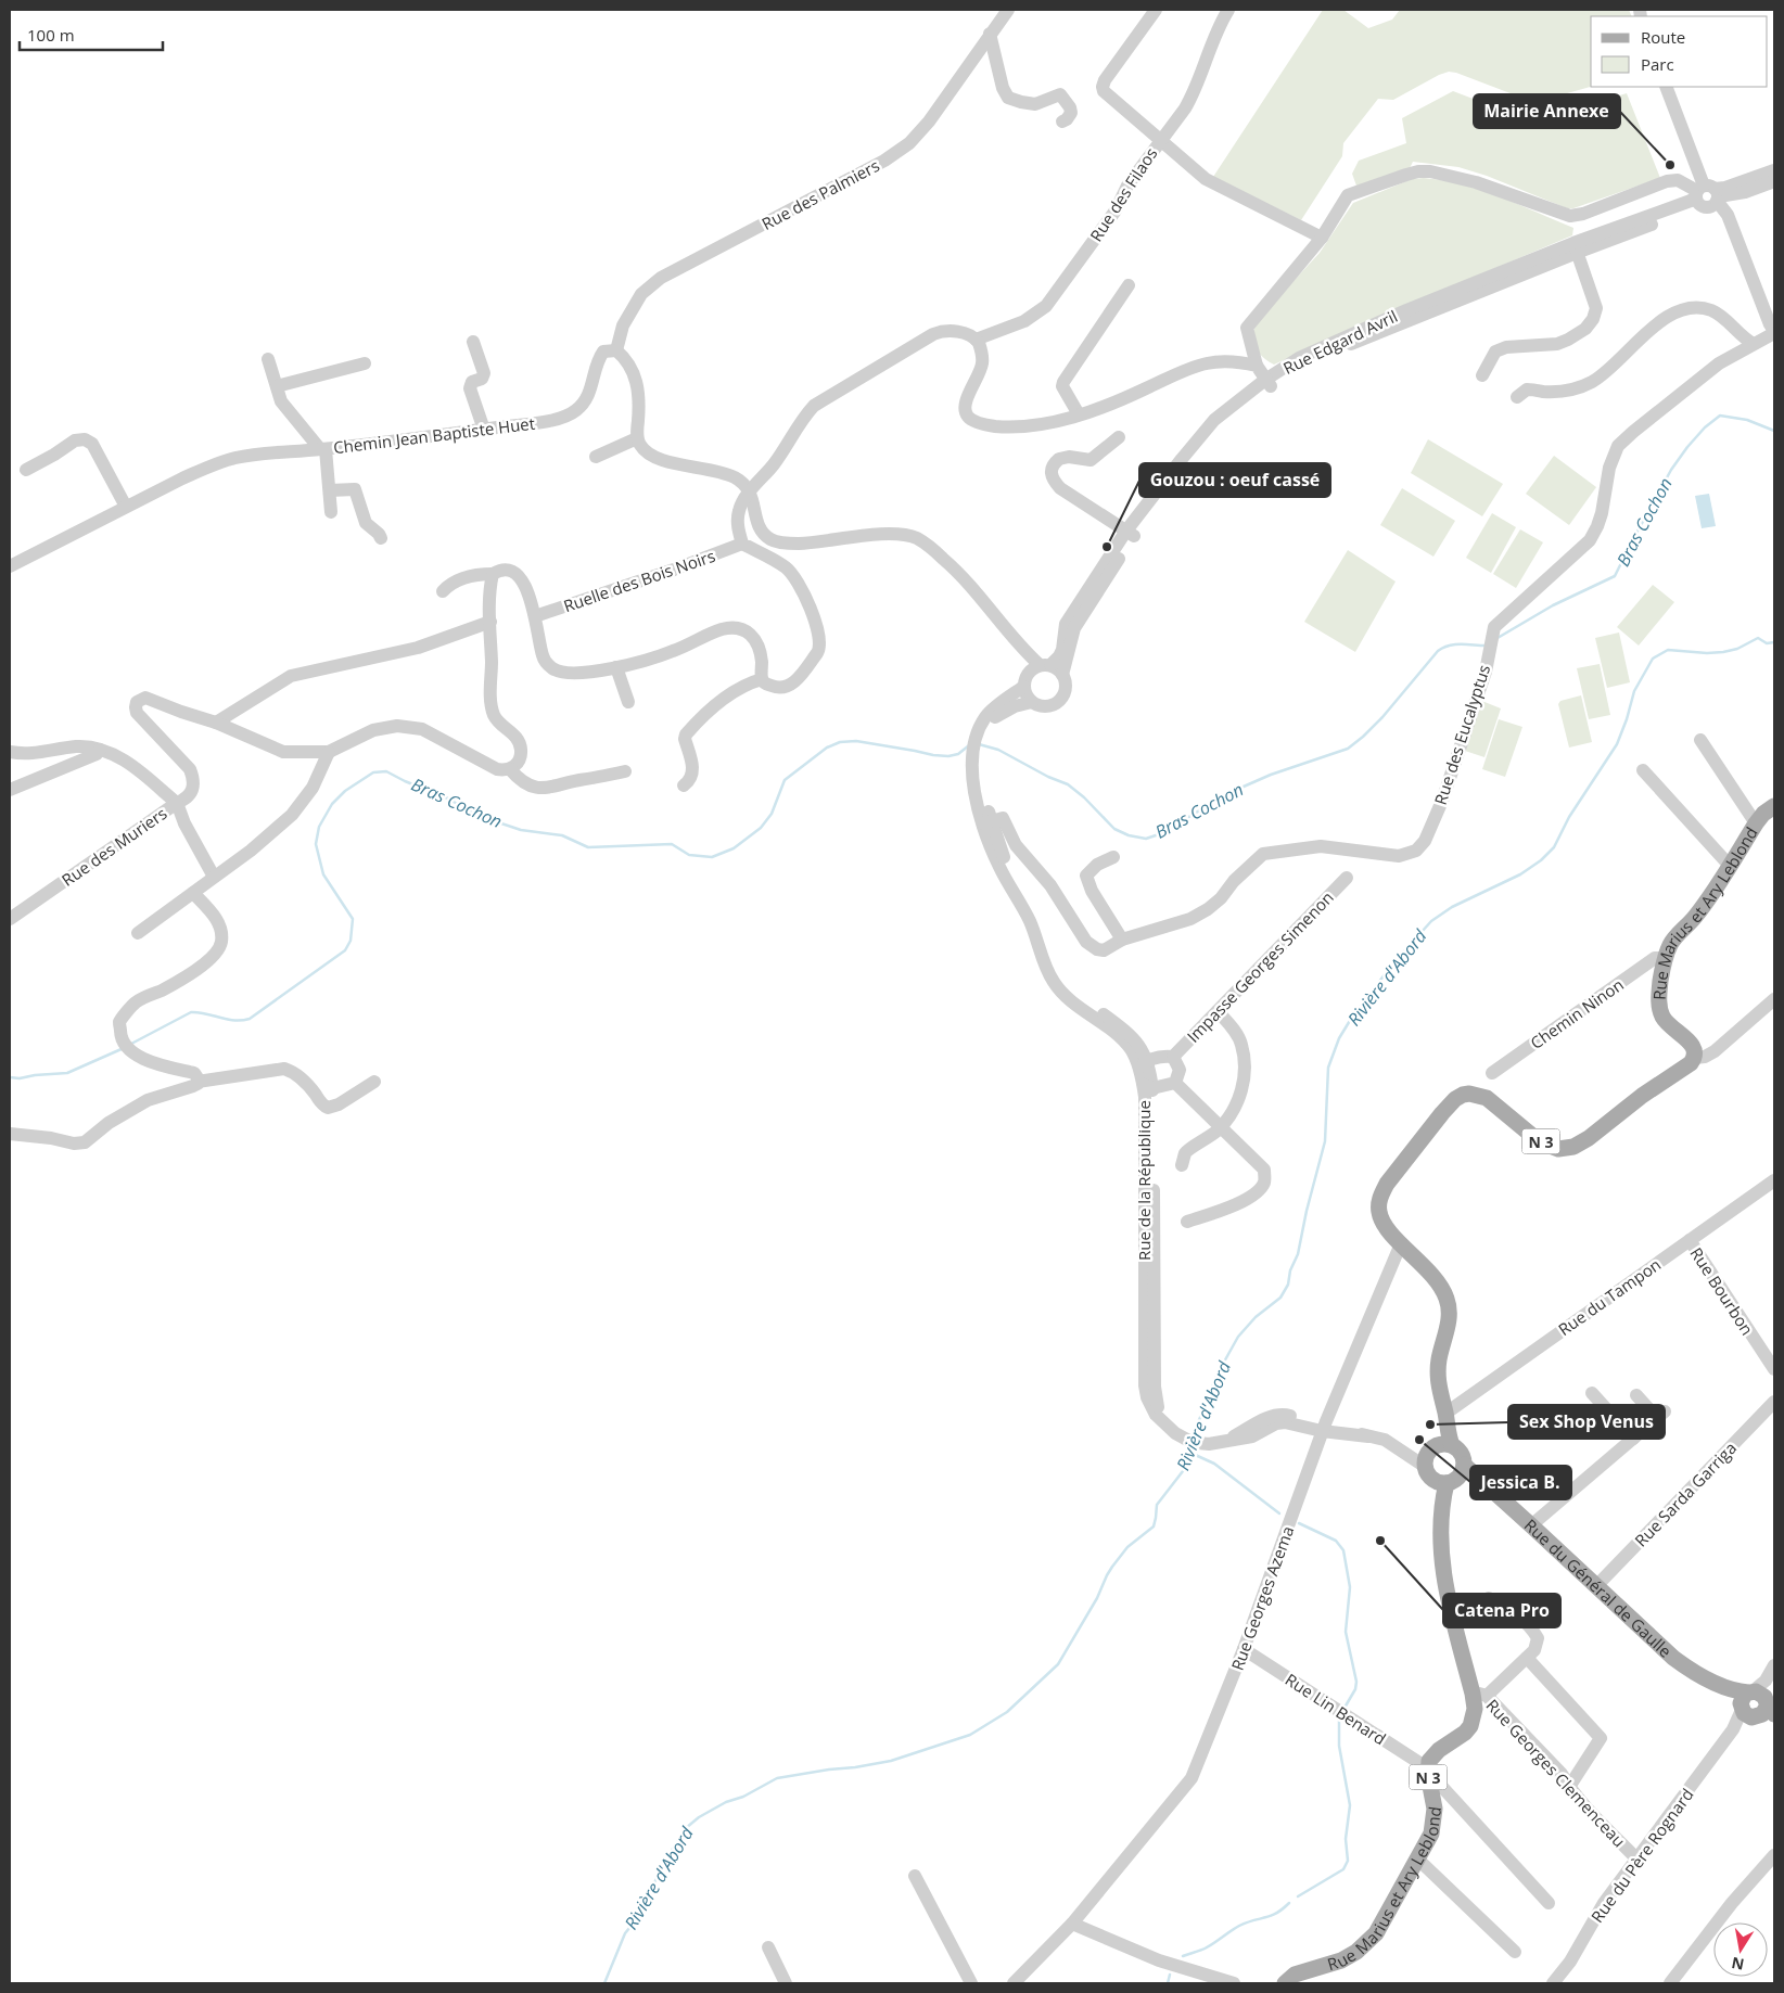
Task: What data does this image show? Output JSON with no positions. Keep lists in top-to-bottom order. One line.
{"streets":{"main road":["Rue Marius et Ary Leblond","N 3","Rue du Général de Gaulle"],"street":["Rue des Palmiers","Rue des Filaos","Rue Edgard Avril","Chemin Jean Baptiste Huet","Ruelle des Bois Noirs","Rue des Eucalyptus","Rue des Muriers","Impasse Georges Simenon","Chemin Ninon","Rue de la République","Rue Bourbon","Rue du Tampon","Rue Sarda Garriga","Rue Georges Azema","Rue Lin Benard","Rue Georges Clemenceau","Rue du Père Rognard"]},"crossings":[["Rue des Palmiers","Chemin Jean Baptiste Huet"],["Rue Marius et Ary Leblond","Chemin Ninon"],["Rue Marius et Ary Leblond","N 3"],["Rue Marius et Ary Leblond","Rue Lin Benard"],["N 3","Rue de la République"],["N 3","Rue du Tampon"],["N 3","Rue du Général de Gaulle"],["N 3","Rue Georges Azema"],["N 3","Rue Lin Benard"],["N 3","Rue Georges Clemenceau"],["Rue de la République","Rue du Général de Gaulle"],["Rue de la République","Rue Georges Azema"],["Rue Bourbon","Rue du Tampon"],["Rue Sarda Garriga","Rue du Général de Gaulle"],["Rue du Général de Gaulle","Rue du Père Rognard"],["Rue Georges Azema","Rue Lin Benard"],["Rue Georges Clemenceau","Rue du Père Rognard"]],"water":["Bras Cochon","Rivière d'Abord"],"places":["Mairie Annexe","Gouzou : oeuf cassé","Sex Shop Venus","Jessica B.","Catena Pro"],"legend":["Route","Parc"],"scale_bar":"100 m","north":"bottom"}
